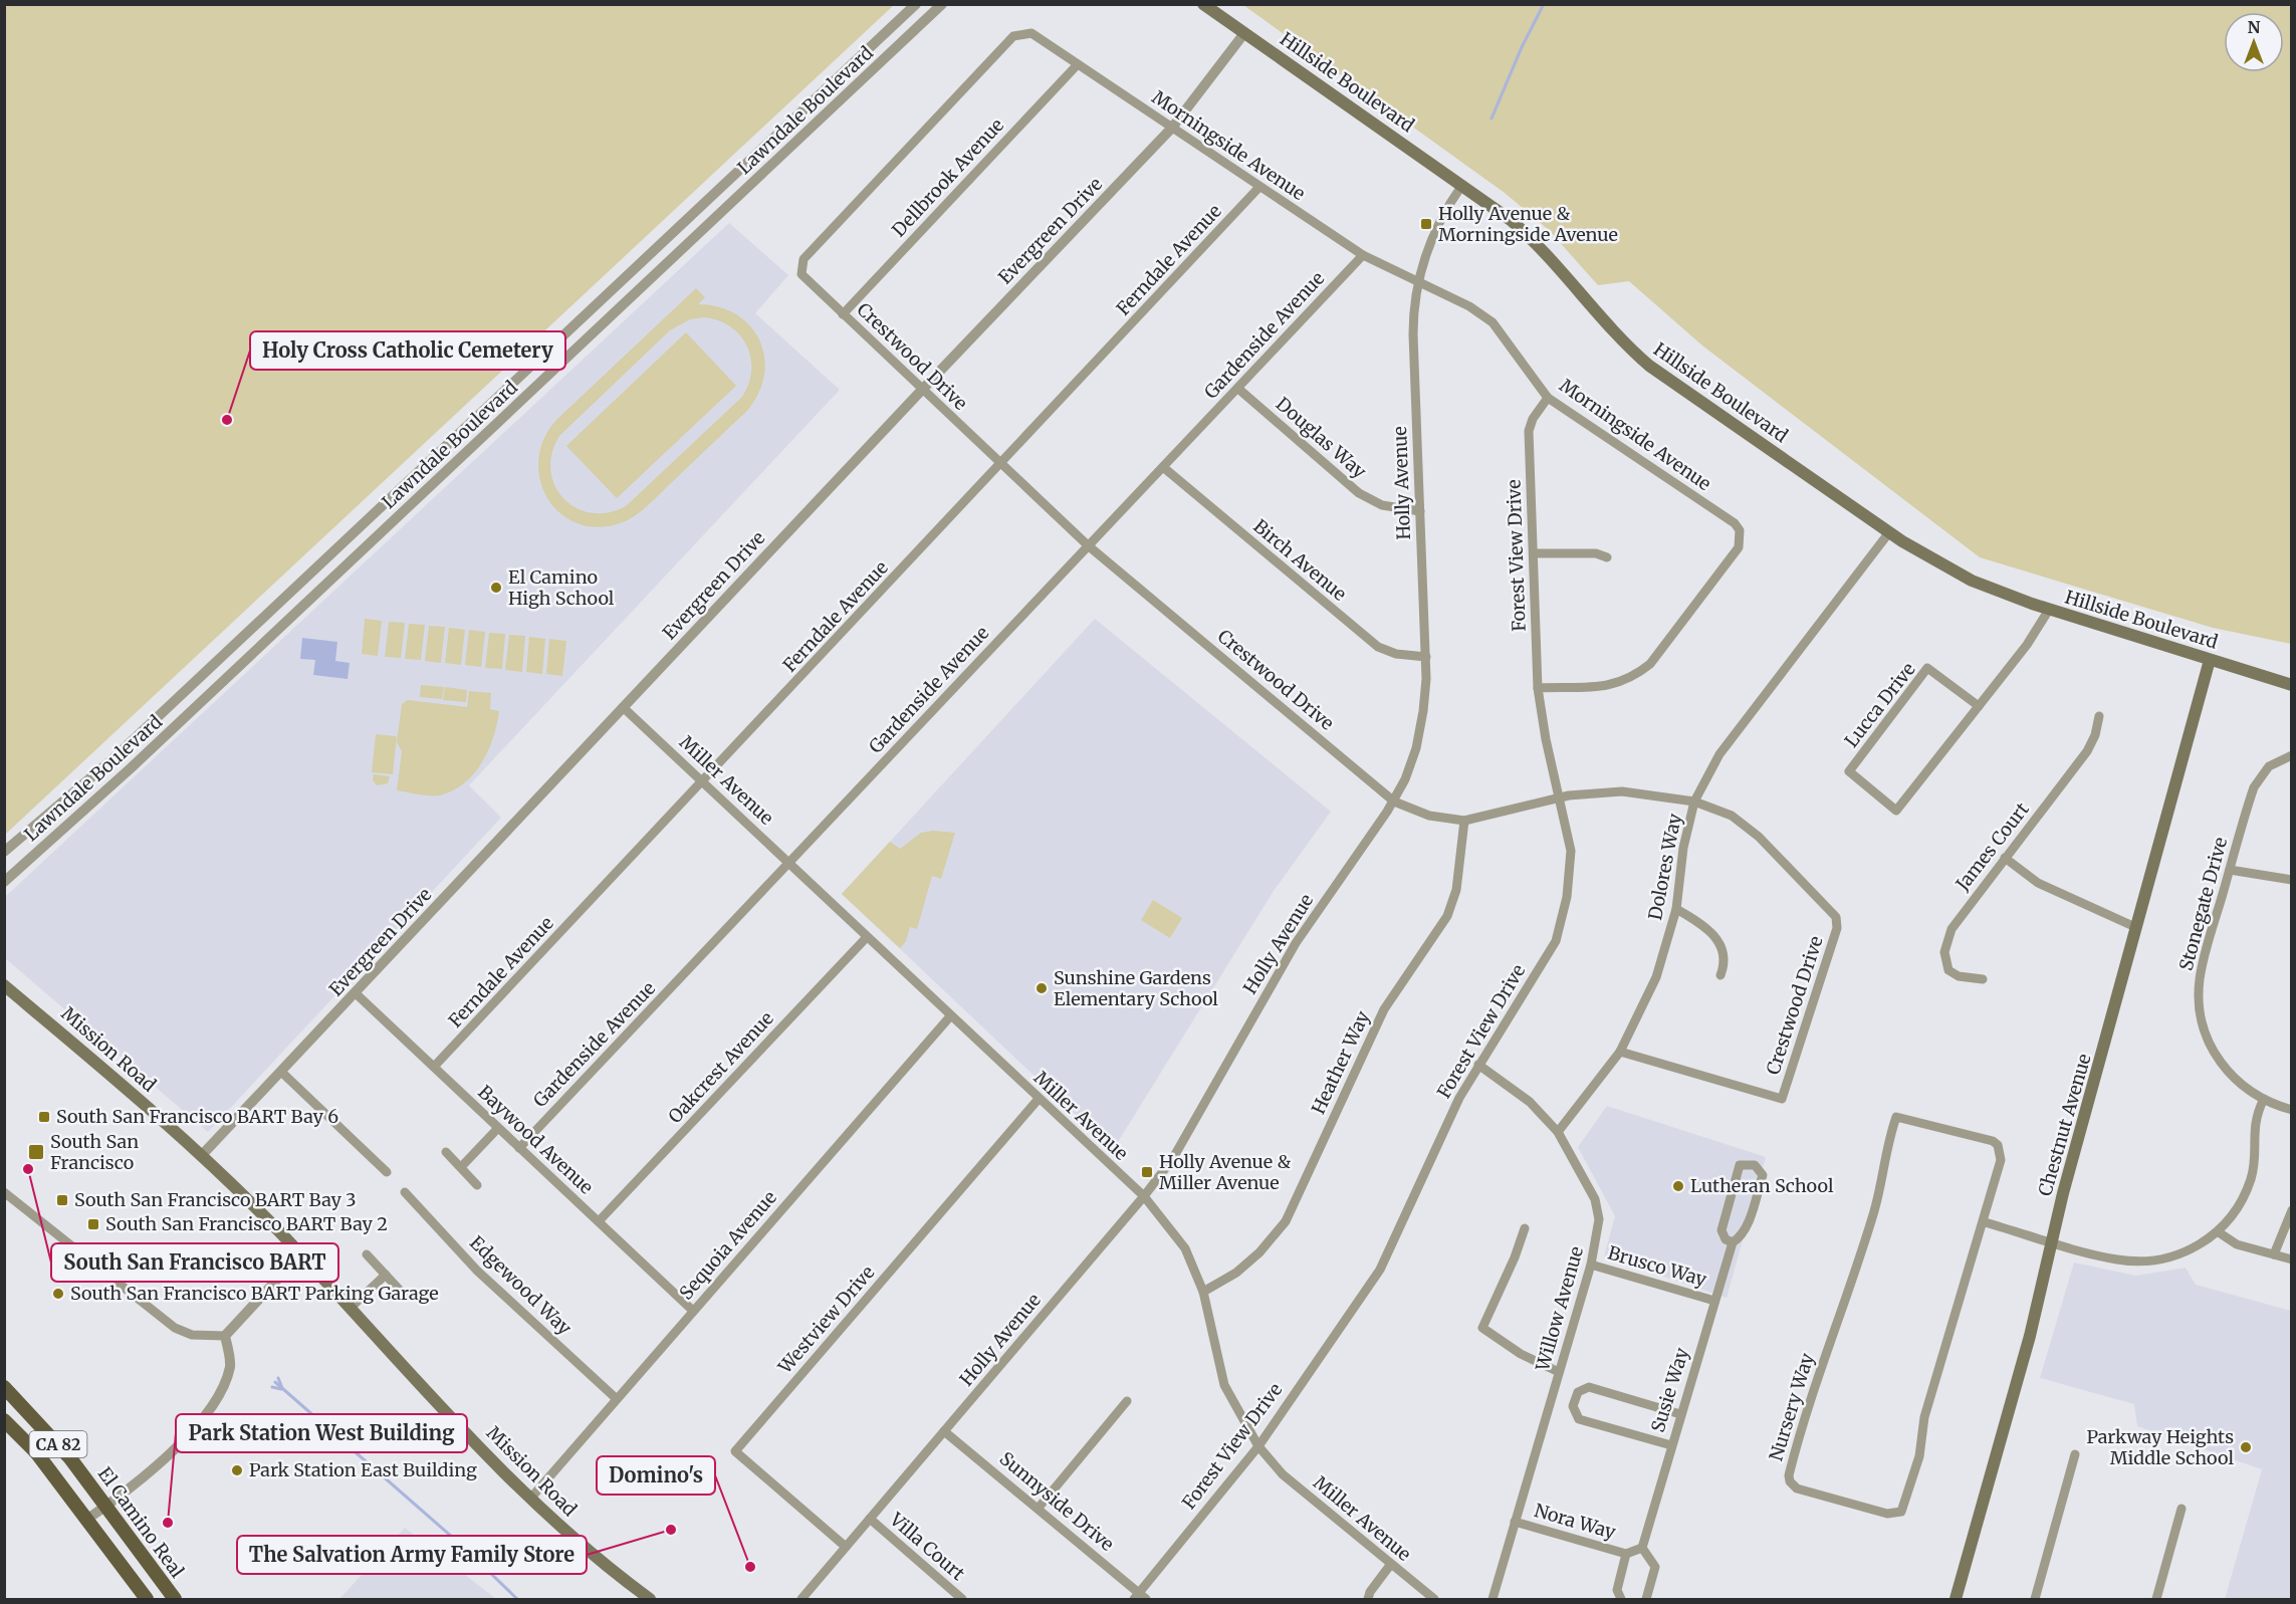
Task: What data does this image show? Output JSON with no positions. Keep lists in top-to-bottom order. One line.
{"streets":{"main road":["Hillside Boulevard","Mission Road","Chestnut Avenue","CA 82","El Camino Real"],"street":["Lawndale Boulevard","Morningside Avenue","Dellbrook Avenue","Evergreen Drive","Ferndale Avenue","Gardenside Avenue","Crestwood Drive","Douglas Way","Holly Avenue","Forest View Drive","Birch Avenue","Lucca Drive","Miller Avenue","James Court","Dolores Way","Stonegate Drive","Heather Way","Oakcrest Avenue","Baywood Avenue","Sequoia Avenue","Brusco Way","Edgewood Way","Willow Avenue","Westview Drive","Susie Way","Nursery Way","Sunnyside Drive","Nora Way","Villa Court"]},"crossings":[["Hillside Boulevard","Evergreen Drive"],["Hillside Boulevard","Holly Avenue"],["Hillside Boulevard","Lucca Drive"],["Hillside Boulevard","Dolores Way"],["Hillside Boulevard","Chestnut Avenue"],["Morningside Avenue","Dellbrook Avenue"],["Morningside Avenue","Evergreen Drive"],["Morningside Avenue","Ferndale Avenue"],["Morningside Avenue","Gardenside Avenue"],["Morningside Avenue","Crestwood Drive"],["Morningside Avenue","Holly Avenue"],["Morningside Avenue","Forest View Drive"],["Dellbrook Avenue","Crestwood Drive"],["Evergreen Drive","Crestwood Drive"],["Evergreen Drive","Miller Avenue"],["Evergreen Drive","Mission Road"],["Evergreen Drive","Baywood Avenue"],["Ferndale Avenue","Crestwood Drive"],["Ferndale Avenue","Miller Avenue"],["Ferndale Avenue","Baywood Avenue"],["Gardenside Avenue","Crestwood Drive"],["Gardenside Avenue","Douglas Way"],["Gardenside Avenue","Birch Avenue"],["Gardenside Avenue","Miller Avenue"],["Gardenside Avenue","Baywood Avenue"],["Crestwood Drive","Holly Avenue"],["Crestwood Drive","Forest View Drive"],["Crestwood Drive","Dolores Way"],["Crestwood Drive","Heather Way"],["Douglas Way","Holly Avenue"],["Holly Avenue","Birch Avenue"],["Holly Avenue","Miller Avenue"],["Holly Avenue","Westview Drive"],["Holly Avenue","Sunnyside Drive"],["Holly Avenue","Villa Court"],["Forest View Drive","Miller Avenue"],["Forest View Drive","Willow Avenue"],["Forest View Drive","Sunnyside Drive"],["Miller Avenue","Heather Way"],["Miller Avenue","Oakcrest Avenue"],["Miller Avenue","Sequoia Avenue"],["Miller Avenue","Westview Drive"],["Dolores Way","Willow Avenue"],["Mission Road","Sequoia Avenue"],["Oakcrest Avenue","Baywood Avenue"],["Baywood Avenue","Sequoia Avenue"],["Sequoia Avenue","Edgewood Way"],["Brusco Way","Willow Avenue"],["Brusco Way","Susie Way"],["Willow Avenue","Nora Way"]],"places":{"transit":["Holly Avenue & Morningside Avenue","South San Francisco BART Bay 6","South San Francisco","Holly Avenue & Miller Avenue","South San Francisco BART Bay 3","South San Francisco BART Bay 2"],"other":["Holy Cross Catholic Cemetery","El Camino High School","Sunshine Gardens Elementary School","South San Francisco BART","Lutheran School","South San Francisco BART Parking Garage","Parkway Heights Middle School","Park Station East Building","Park Station West Building","The Salvation Army Family Store","Domino's"]},"north":"top"}
